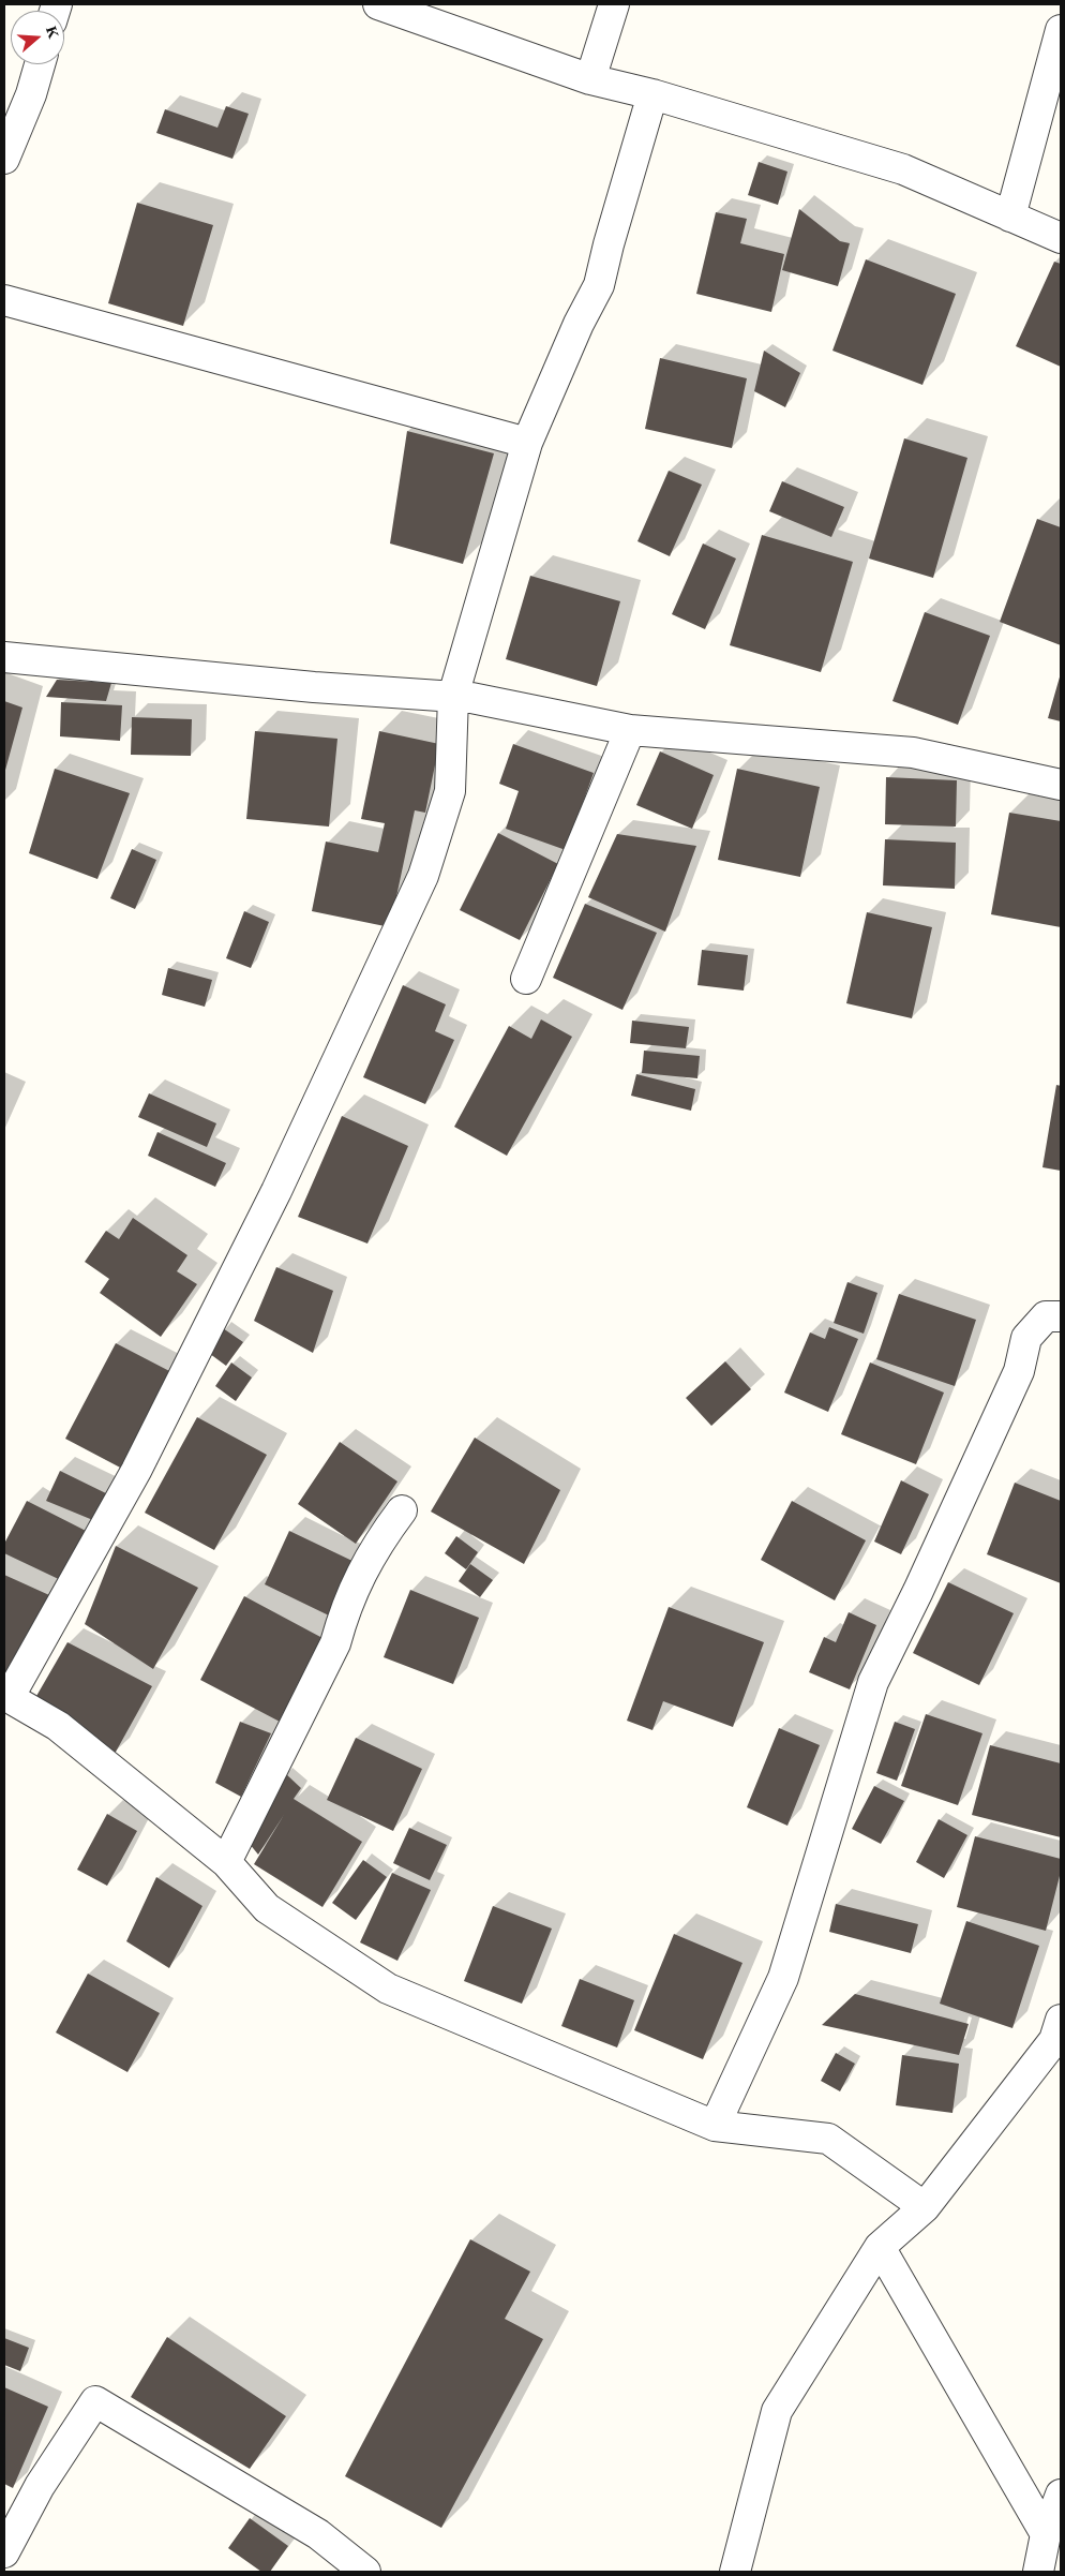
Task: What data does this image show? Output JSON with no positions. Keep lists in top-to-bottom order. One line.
{"north":"right"}
